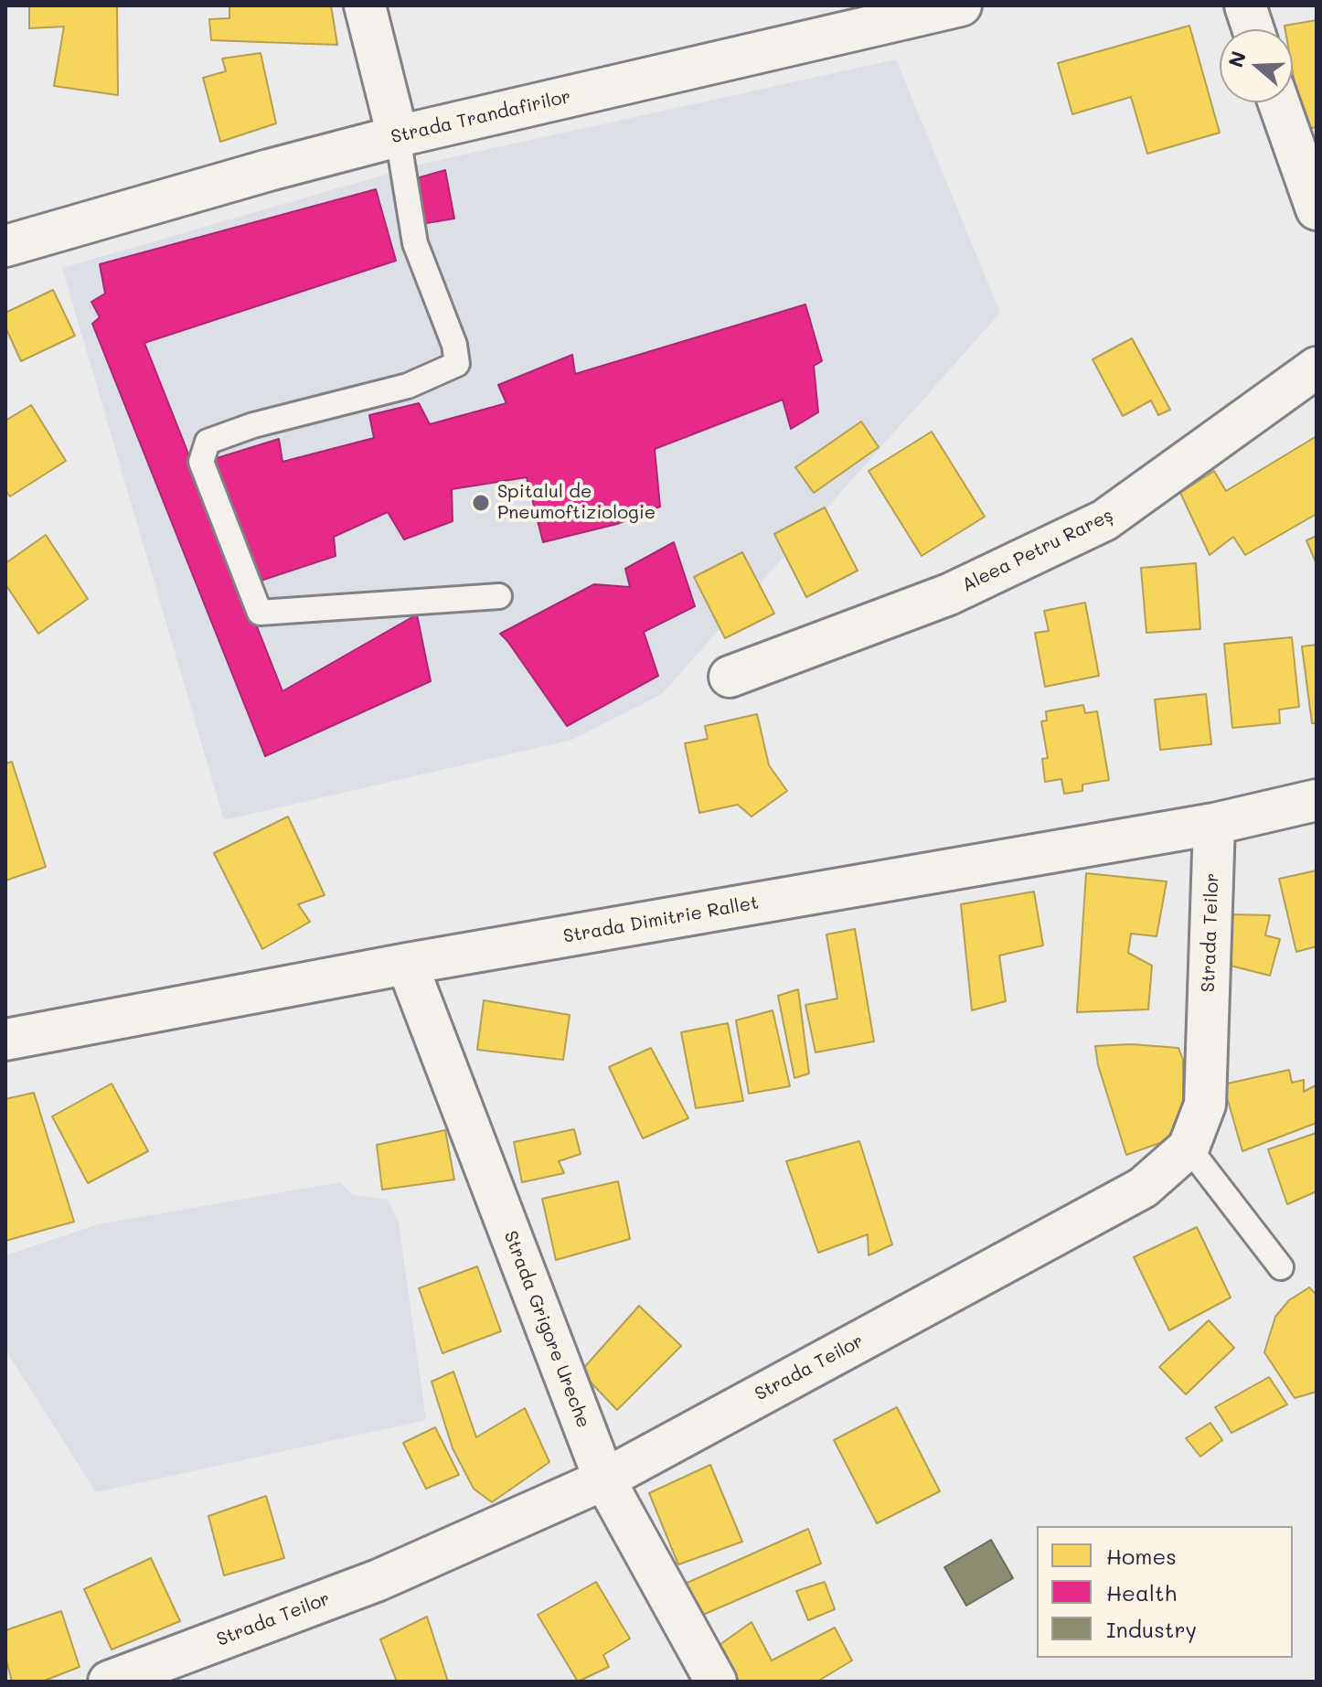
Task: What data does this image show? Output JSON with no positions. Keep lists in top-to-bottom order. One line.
{"streets":{"street":["Strada Trandafirilor","Aleea Petru Rareș","Strada Dimitrie Rallet","Strada Teilor","Strada Grigore Ureche"]},"crossings":[["Strada Dimitrie Rallet","Strada Teilor"],["Strada Dimitrie Rallet","Strada Grigore Ureche"],["Strada Teilor","Strada Grigore Ureche"]],"places":["Spitalul de Pneumoftiziologie"],"legend":["Homes","Health","Industry"],"north":"left"}
